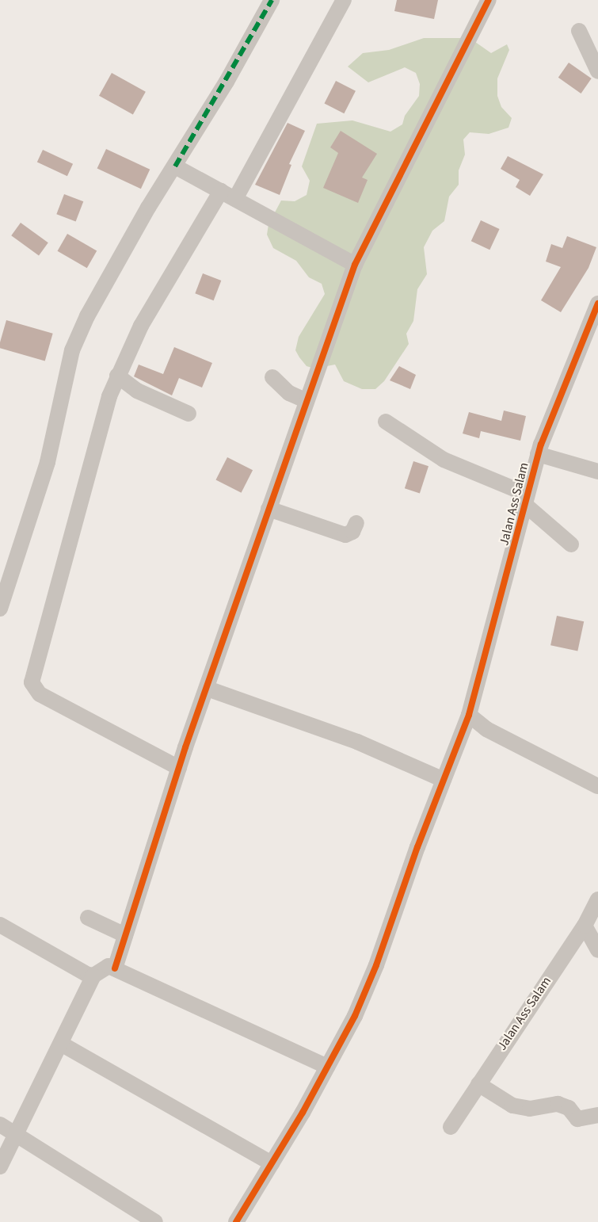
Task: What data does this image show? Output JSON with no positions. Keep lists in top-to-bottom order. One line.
{"streets":{"street":["Jalan Ass Salam"]}}
